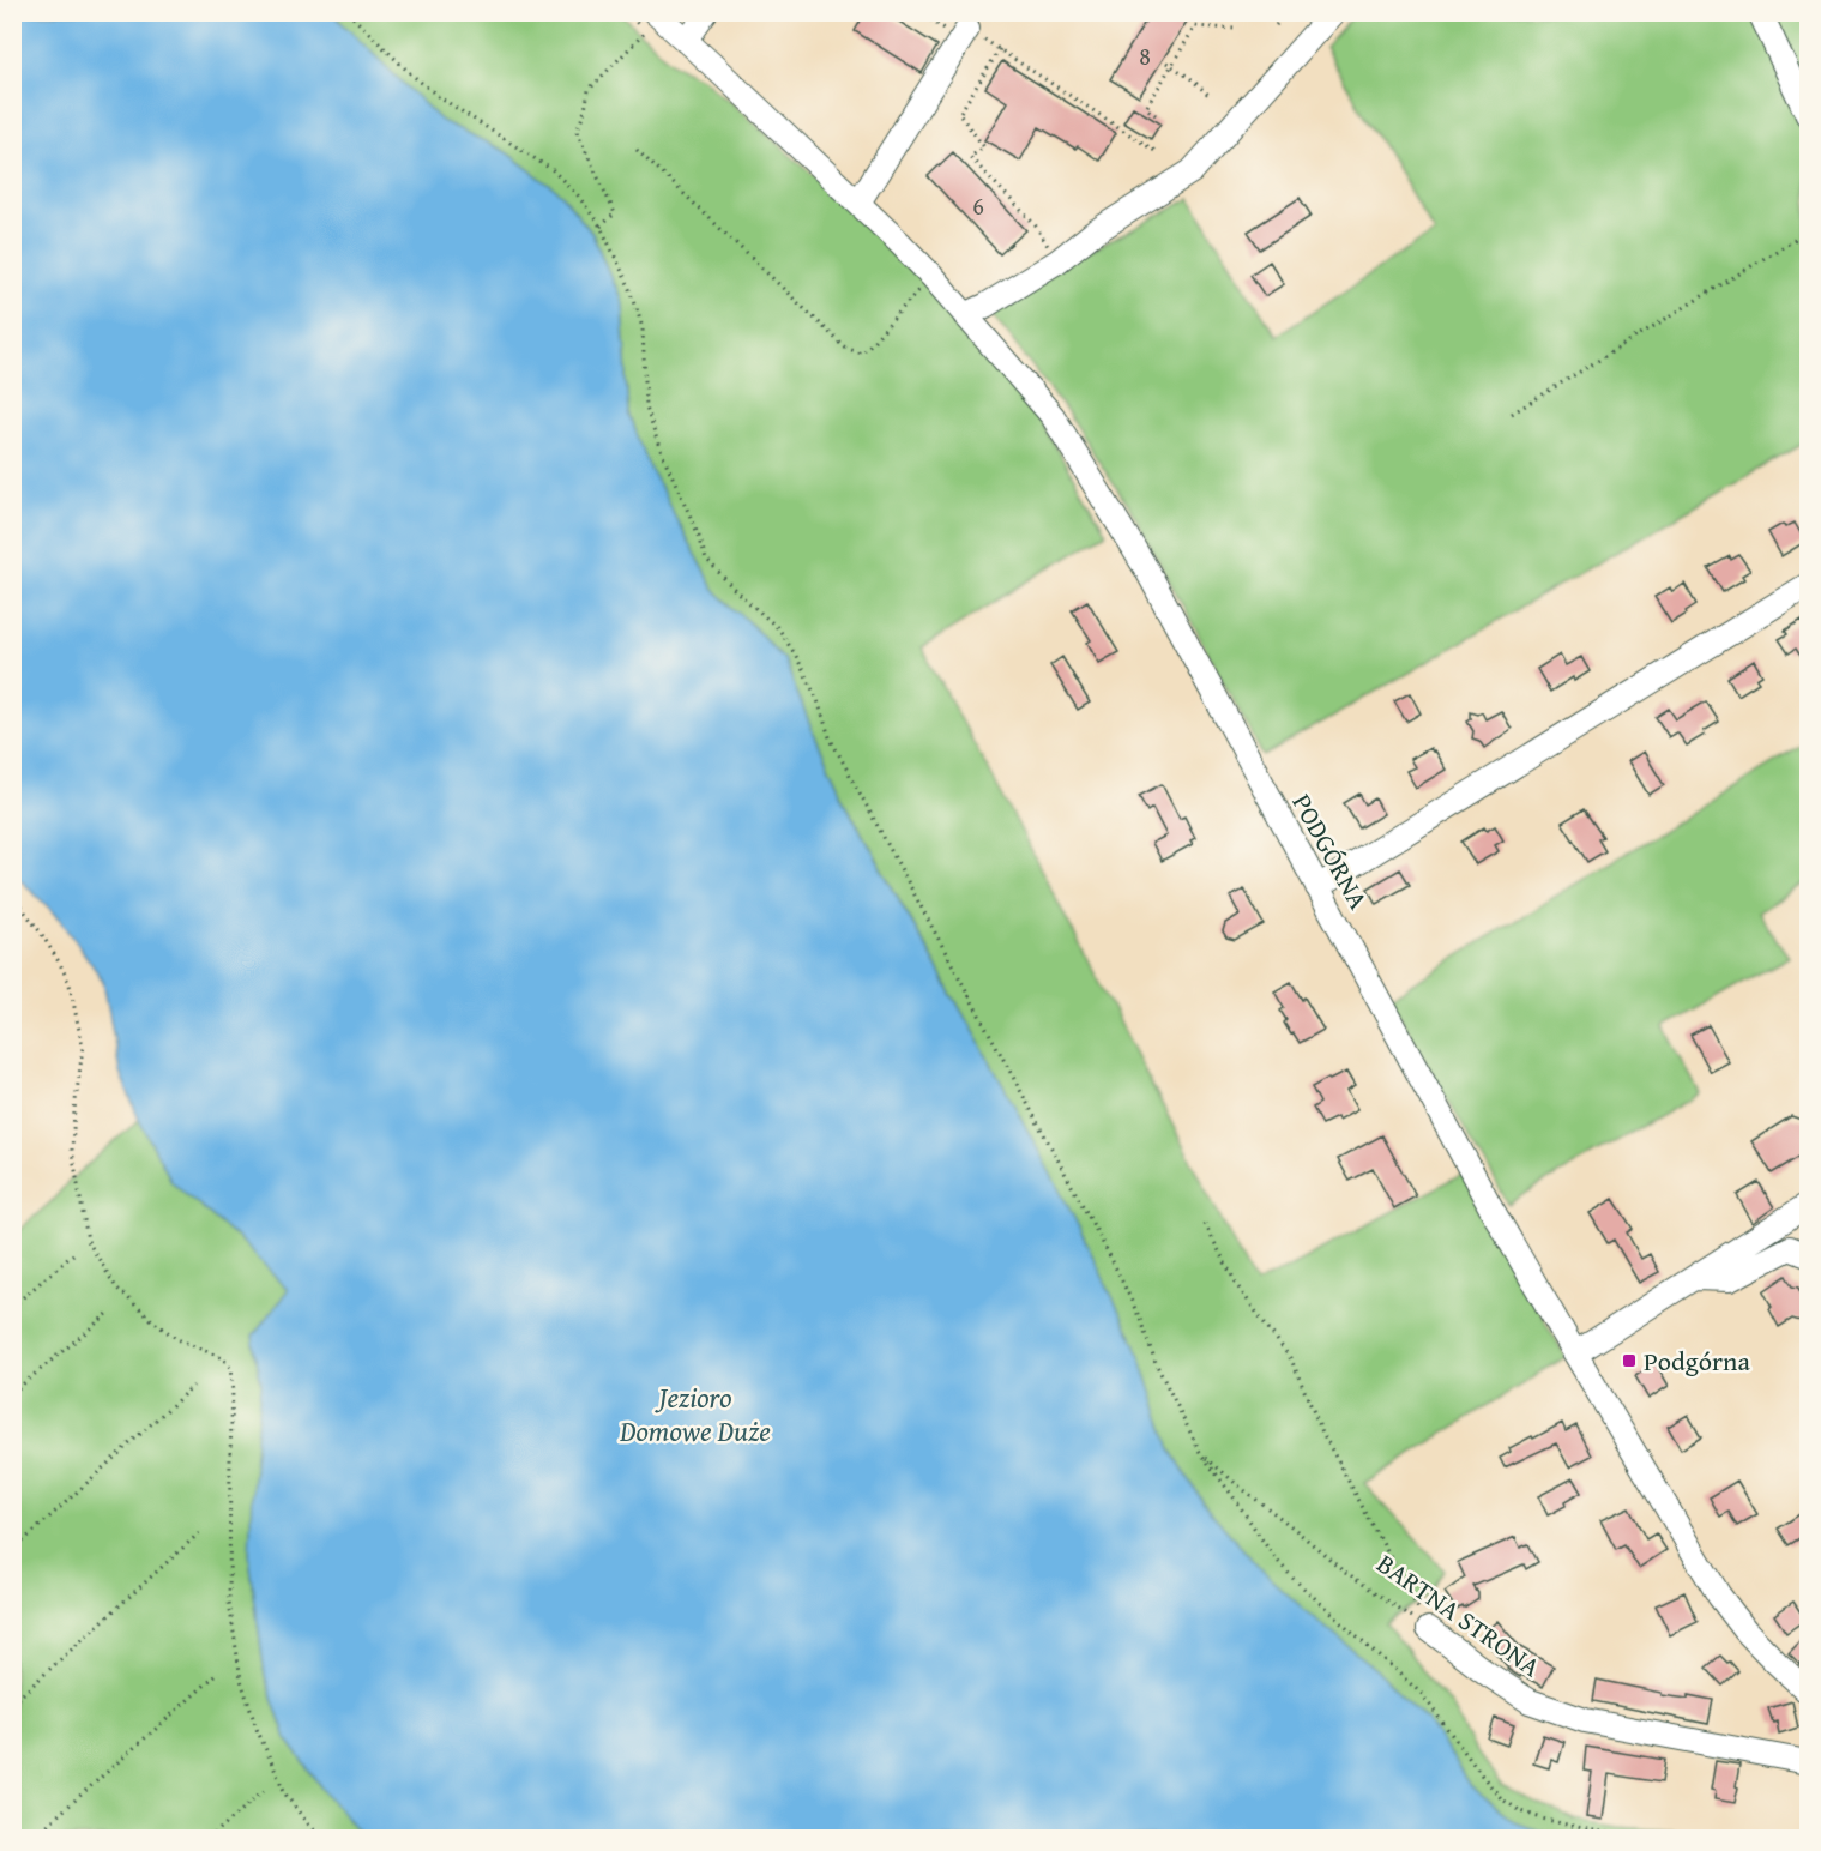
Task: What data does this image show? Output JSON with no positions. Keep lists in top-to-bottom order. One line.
{"streets":{"street":["PODGÓRNA","BARTNA STRONA"]},"water":["Jezioro Domowe Duże"],"places":{"transit":["Podgórna"]},"house_numbers":["8","6"]}
